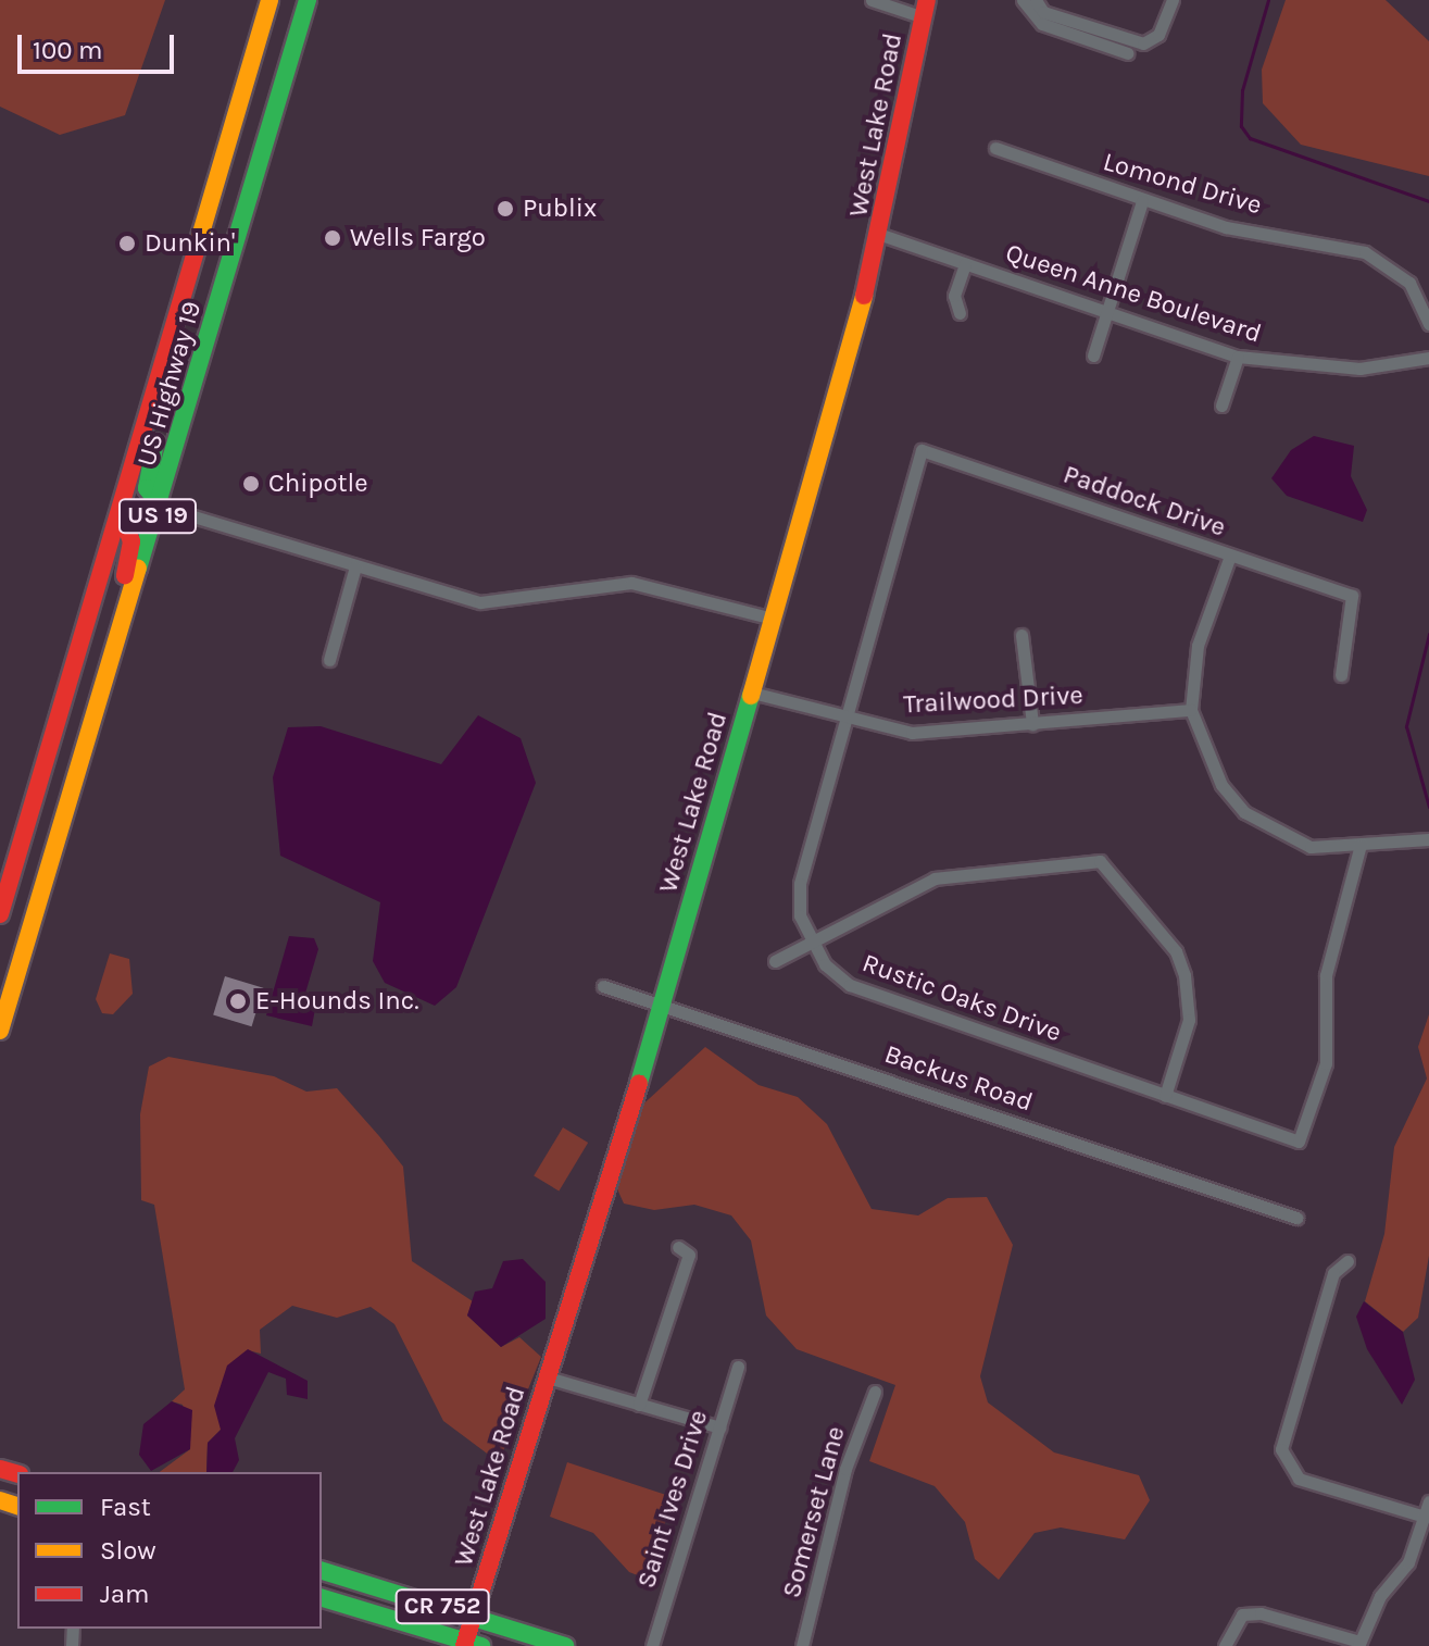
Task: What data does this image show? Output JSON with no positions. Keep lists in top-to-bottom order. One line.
{"streets":{"main road":["West Lake Road","US Highway 19","US 19","CR 752"],"street":["Lomond Drive","Queen Anne Boulevard","Paddock Drive","Trailwood Drive","Rustic Oaks Drive","Backus Road","Saint Ives Drive","Somerset Lane"]},"crossings":[["West Lake Road","Queen Anne Boulevard"],["West Lake Road","Trailwood Drive"],["West Lake Road","Backus Road"],["West Lake Road","CR 752"],["Paddock Drive","Rustic Oaks Drive"],["Trailwood Drive","Rustic Oaks Drive"]],"places":["Publix","Wells Fargo","Dunkin'","Chipotle","E-Hounds Inc."],"legend":["Fast","Slow","Jam"],"scale_bar":"100 m"}
